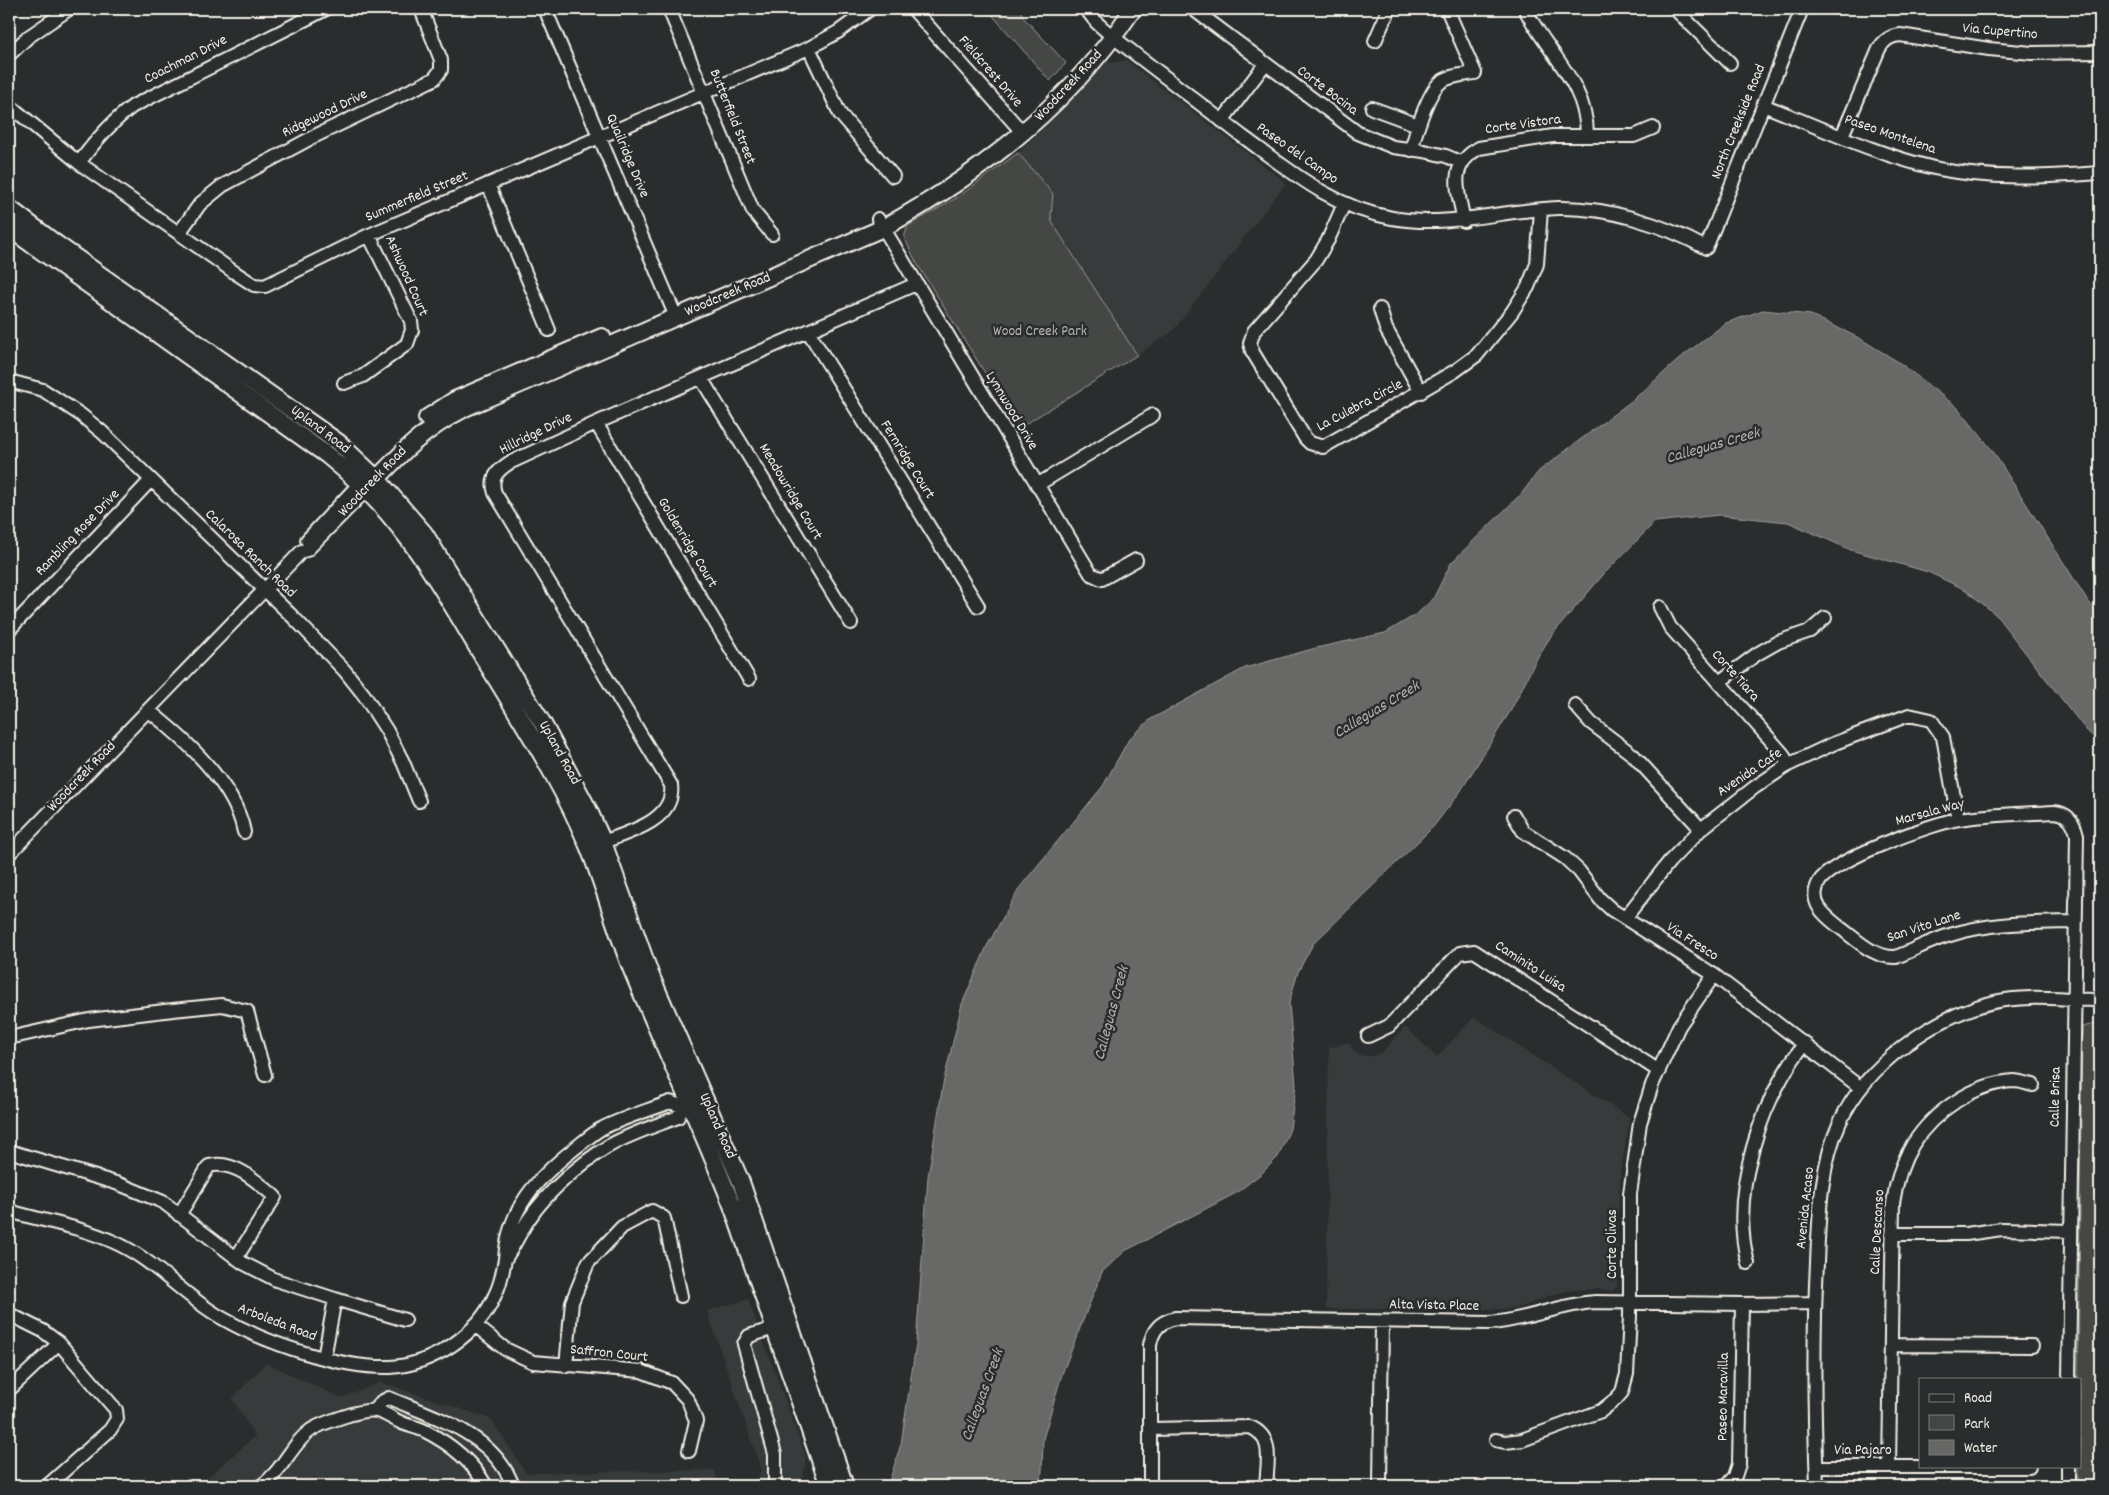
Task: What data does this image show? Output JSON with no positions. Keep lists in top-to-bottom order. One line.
{"streets":{"main road":["Woodcreek Road","Upland Road"],"street":["Via Cupertino","Coachman Drive","Fieldcrest Drive","Corte Bocina","Ridgewood Drive","Butterfield Street","North Creekside Road","Corte Vistora","Paseo Montelena","Paseo del Campo","Quailridge Drive","Summerfield Street","Ashwood Court","La Culebra Circle","Lynnwood Drive","Hillridge Drive","Fernridge Court","Meadowridge Court","Rambling Rose Drive","Goldenridge Court","Calarosa Ranch Road","Corte Tiara","Avenida Cafe","Marsala Way","San Vito Lane","Via Fresco","Caminito Luisa","Calle Brisa","Avenida Acaso","Calle Descanso","Corte Olivas","Alta Vista Place","Arboleda Road","Saffron Court","Paseo Maravilla","Via Pajaro"]},"crossings":[["Via Cupertino","Paseo Montelena"],["Coachman Drive","Summerfield Street"],["Fieldcrest Drive","Woodcreek Road"],["Woodcreek Road","Paseo del Campo"],["Woodcreek Road","Quailridge Drive"],["Woodcreek Road","Lynnwood Drive"],["Woodcreek Road","Upland Road"],["Woodcreek Road","Calarosa Ranch Road"],["Corte Bocina","Corte Vistora"],["Ridgewood Drive","Summerfield Street"],["Butterfield Street","Summerfield Street"],["North Creekside Road","Paseo Montelena"],["North Creekside Road","Paseo del Campo"],["Paseo del Campo","La Culebra Circle"],["Quailridge Drive","Summerfield Street"],["Summerfield Street","Ashwood Court"],["Lynnwood Drive","Hillridge Drive"],["Upland Road","Hillridge Drive"],["Hillridge Drive","Fernridge Court"],["Hillridge Drive","Meadowridge Court"],["Hillridge Drive","Goldenridge Court"],["Rambling Rose Drive","Calarosa Ranch Road"],["Corte Tiara","Avenida Cafe"],["Avenida Cafe","Marsala Way"],["Avenida Cafe","Via Fresco"],["Marsala Way","San Vito Lane"],["Marsala Way","Calle Brisa"],["San Vito Lane","Calle Brisa"],["Via Fresco","Avenida Acaso"],["Via Fresco","Corte Olivas"],["Caminito Luisa","Corte Olivas"],["Calle Brisa","Avenida Acaso"],["Avenida Acaso","Alta Vista Place"],["Avenida Acaso","Via Pajaro"],["Calle Descanso","Via Pajaro"],["Corte Olivas","Alta Vista Place"],["Alta Vista Place","Paseo Maravilla"],["Arboleda Road","Saffron Court"]],"water":["Calleguas Creek"],"parks":["Wood Creek Park"],"legend":["Road","Park","Water"]}
